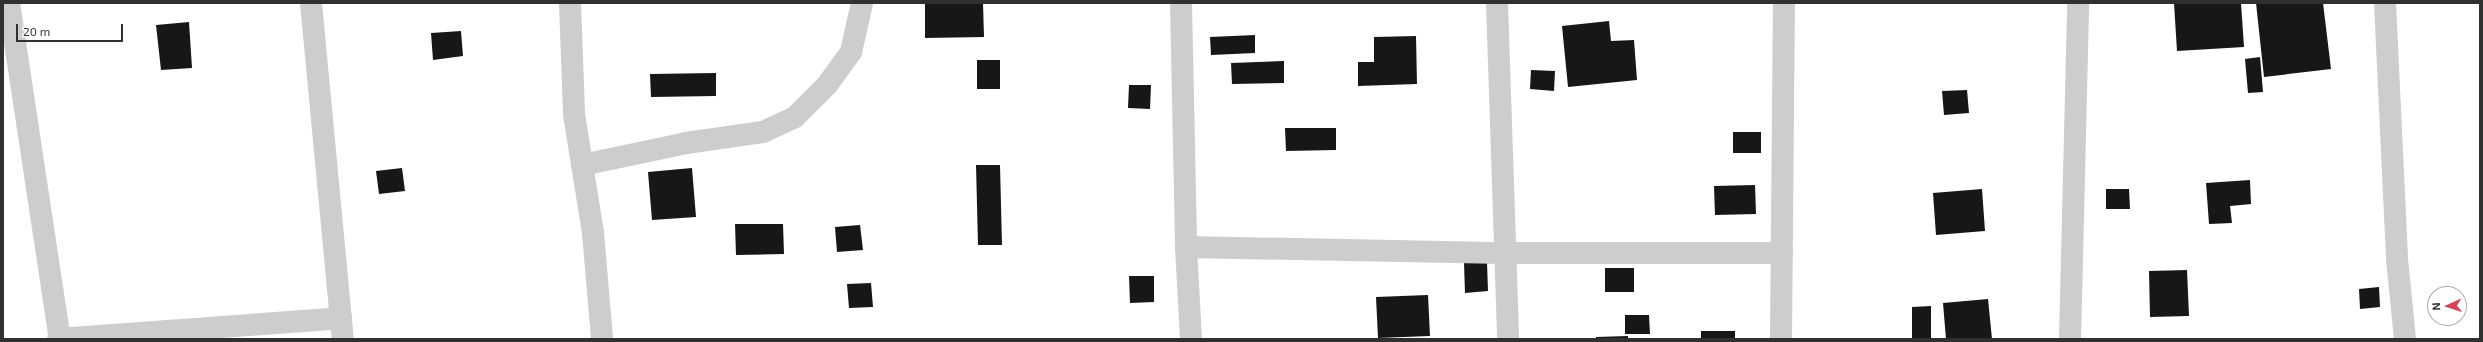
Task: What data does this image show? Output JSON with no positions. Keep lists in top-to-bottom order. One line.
{"scale_bar":"20 m","north":"left"}
